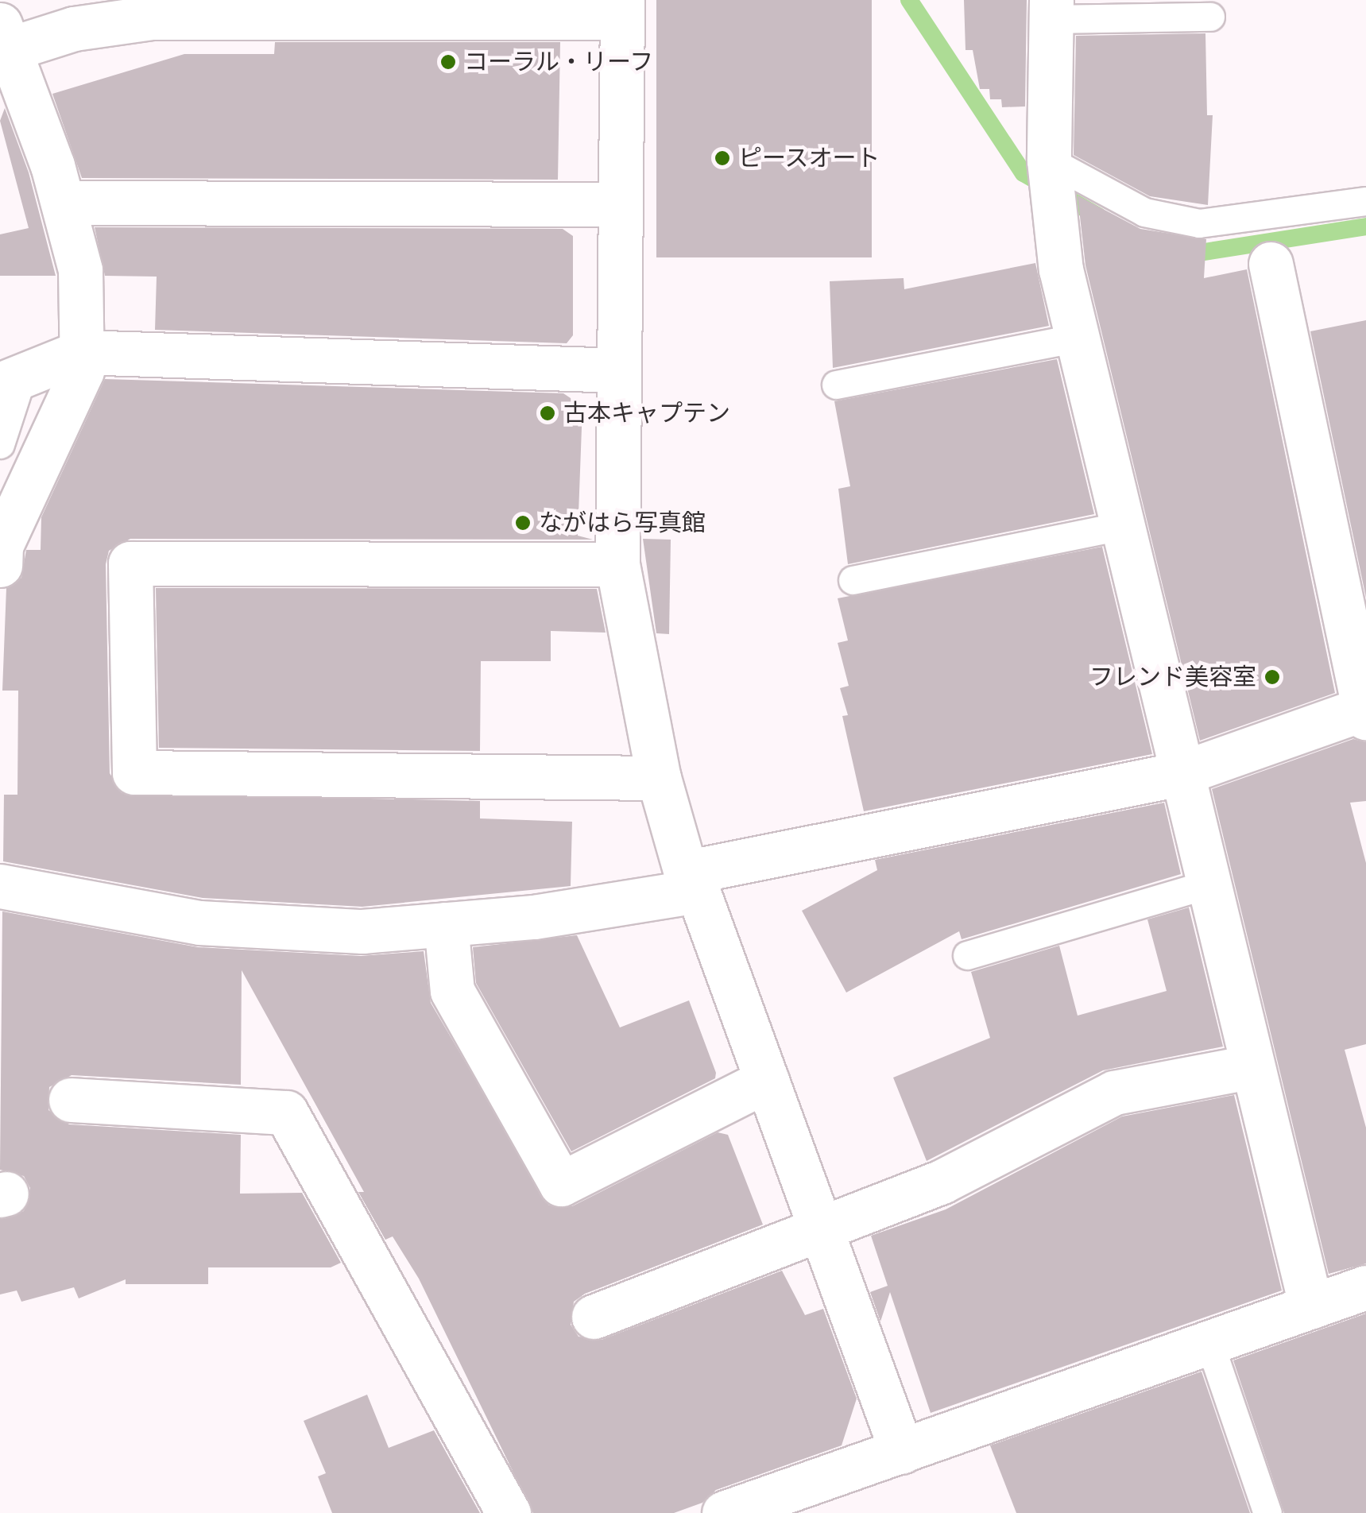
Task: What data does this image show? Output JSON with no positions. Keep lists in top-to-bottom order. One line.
{"places":["コーラル・リーフ","ピースオート","古本キャプテン","ながはら写真館","フレンド美容室"]}
